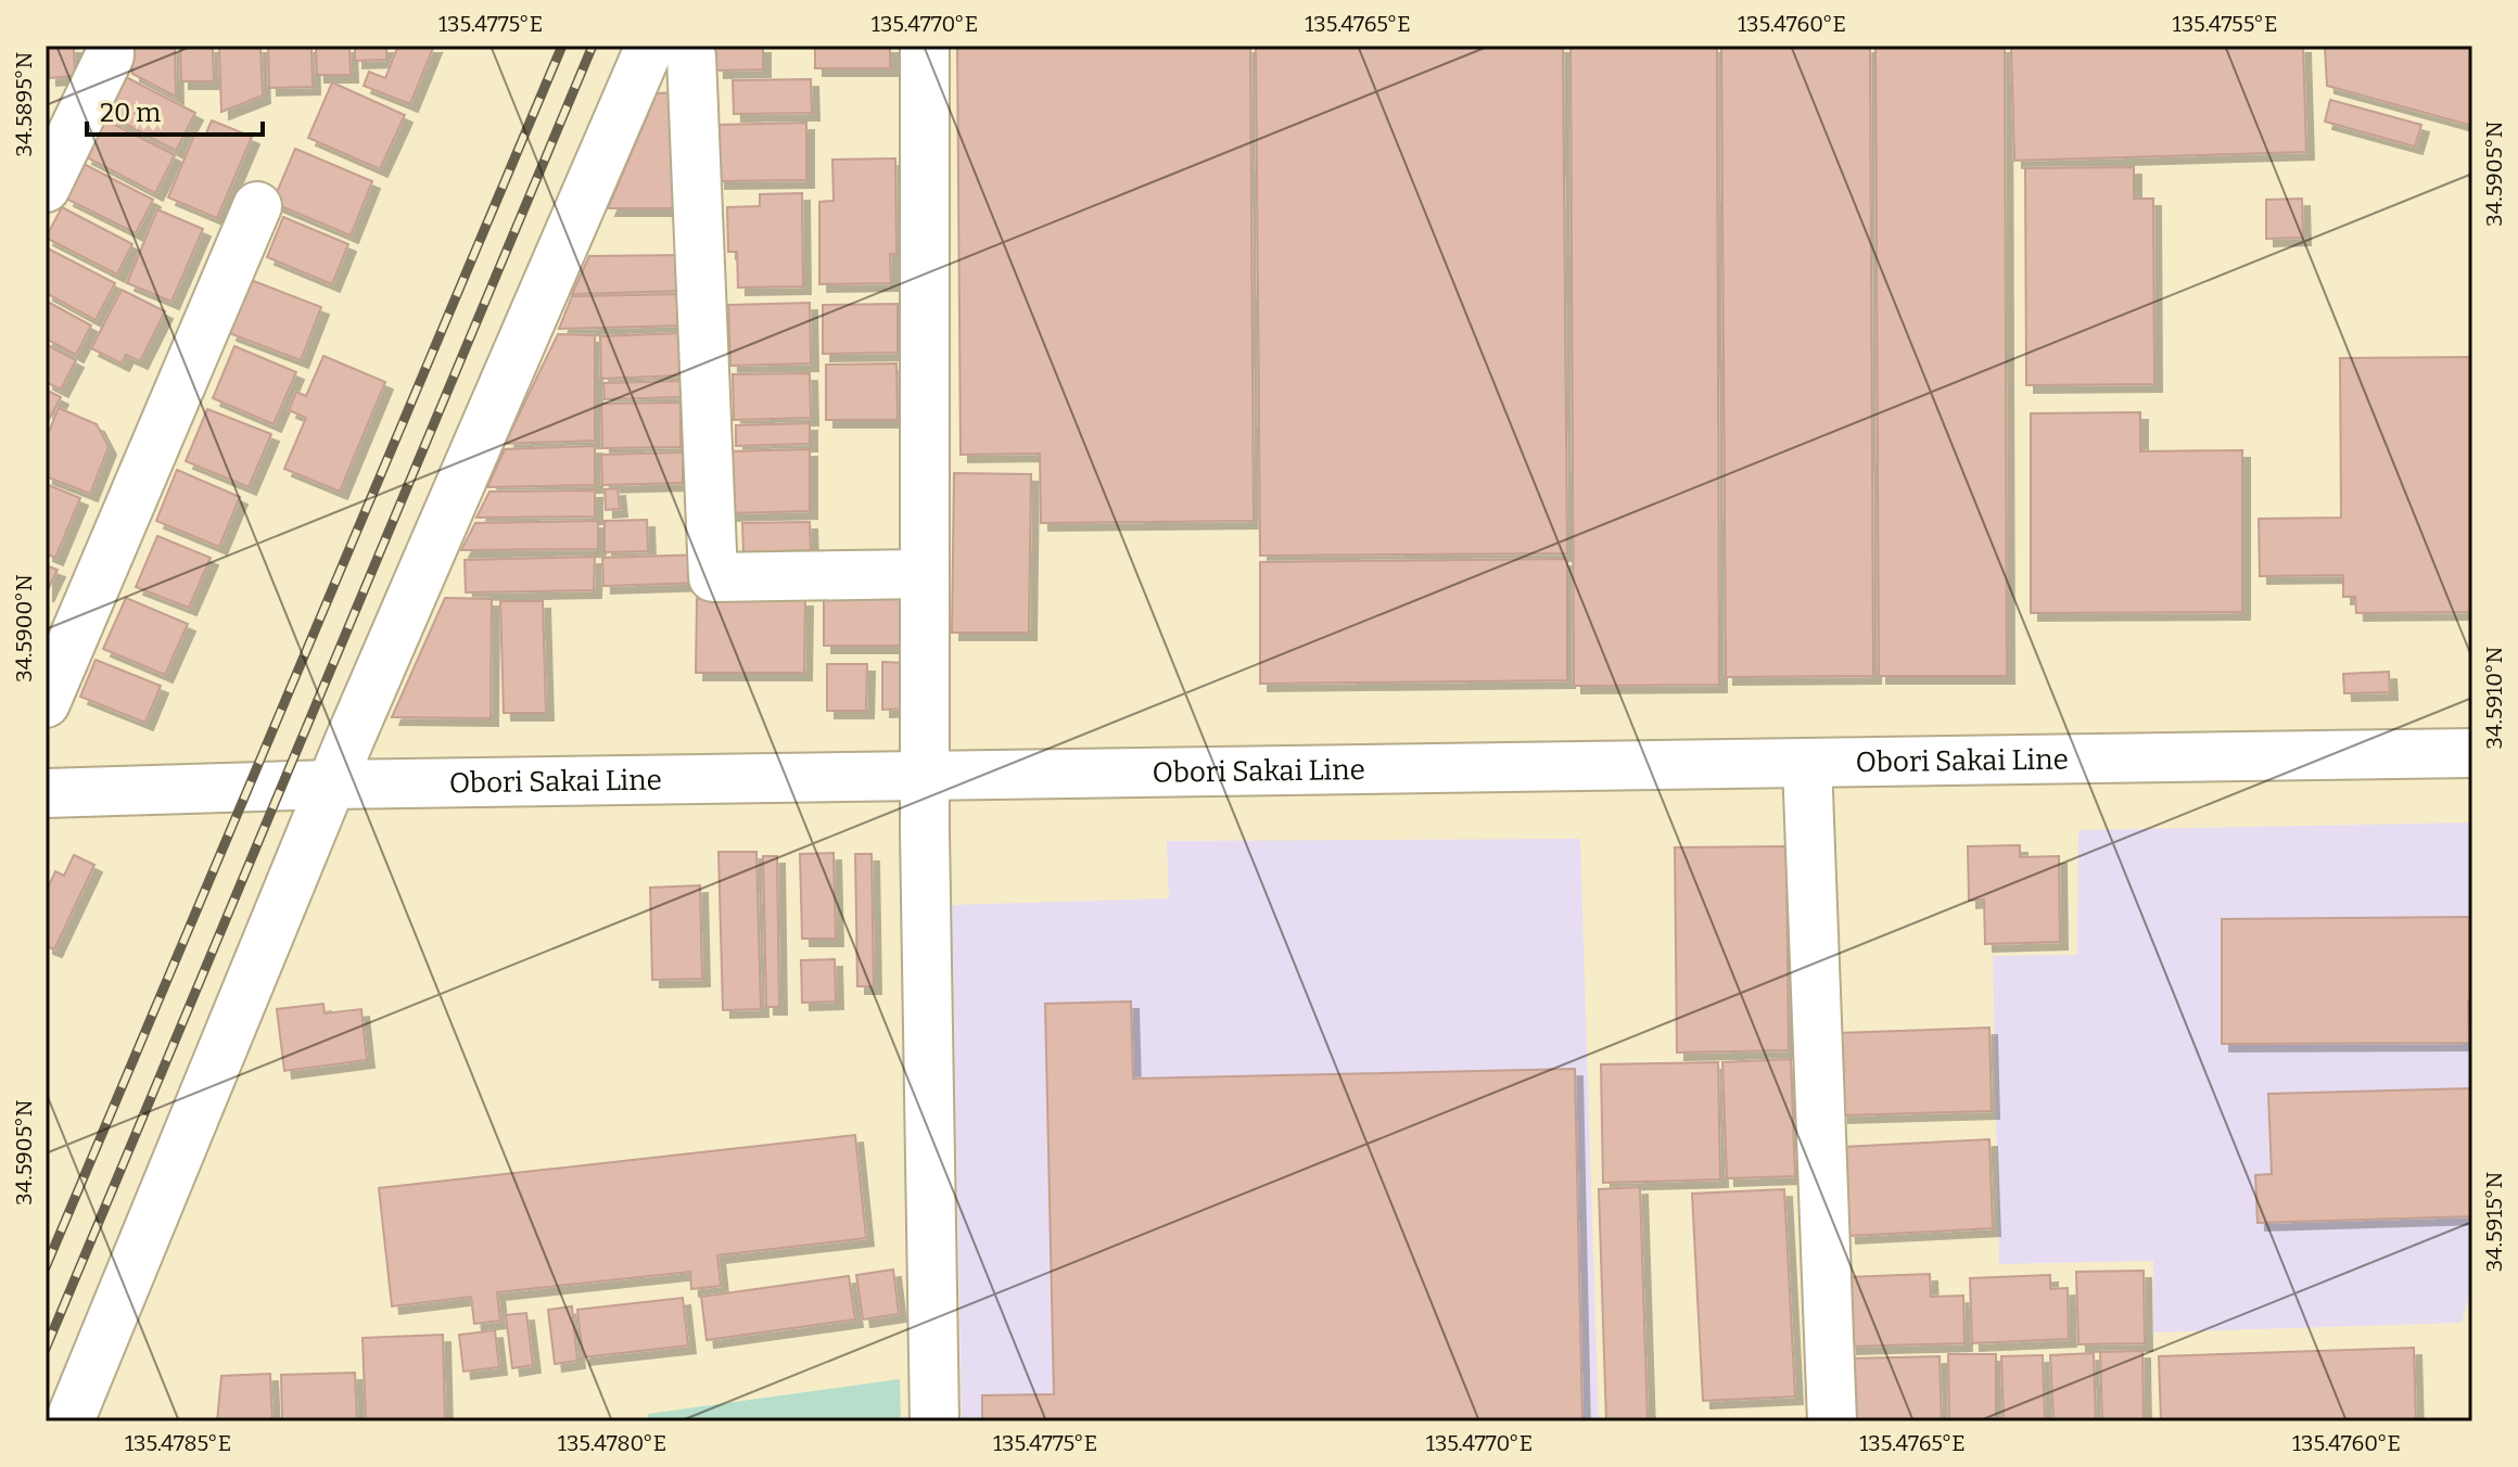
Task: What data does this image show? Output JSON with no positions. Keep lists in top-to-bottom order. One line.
{"streets":{"street":["Obori Sakai Line"]},"scale_bar":"20 m","coordinates":["135.4775°E","135.4770°E","135.4765°E","135.4760°E","135.4755°E","34.5895°N","34.5905°N","34.5900°N","34.5910°N","34.5915°N","135.4785°E","135.4780°E"]}
